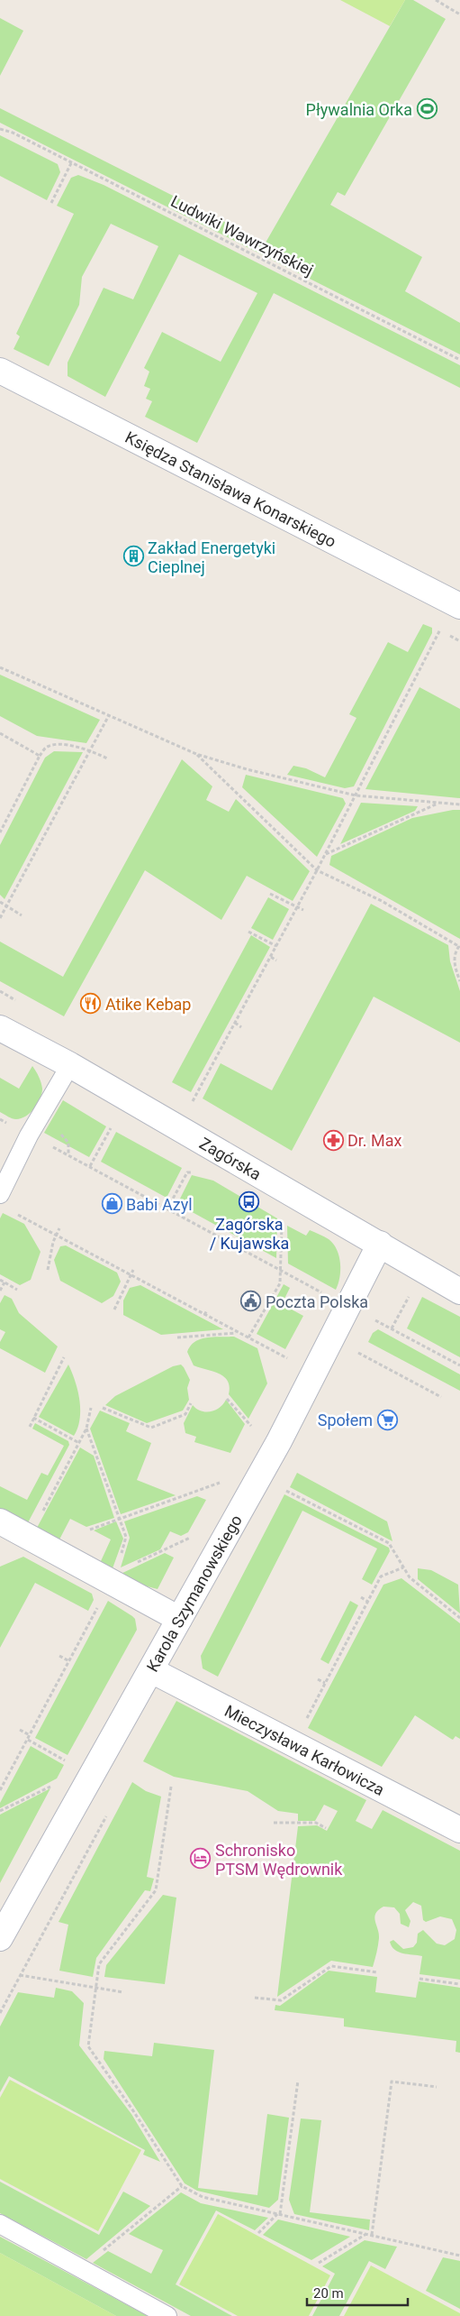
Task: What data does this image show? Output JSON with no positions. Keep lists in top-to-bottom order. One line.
{"streets":{"street":["Księdza Stanisława Konarskiego","Zagórska","Karola Szymanowskiego","Mieczysława Karłowicza"],"path":["Ludwiki Wawrzyńskiej"]},"crossings":[["Zagórska","Karola Szymanowskiego"],["Karola Szymanowskiego","Mieczysława Karłowicza"]],"places":{"sports":["Pływalnia Orka"],"building":["Zakład Energetyki Cieplnej"],"restaurant":["Atike Kebap"],"pharmacy":["Dr. Max"],"bus stop":["Zagórska / Kujawska"],"shop":["Babi Azyl"],"public building":["Poczta Polska"],"supermarket":["Społem"],"hotel":["Schronisko PTSM Wędrownik"]},"scale_bar":"20 m"}
